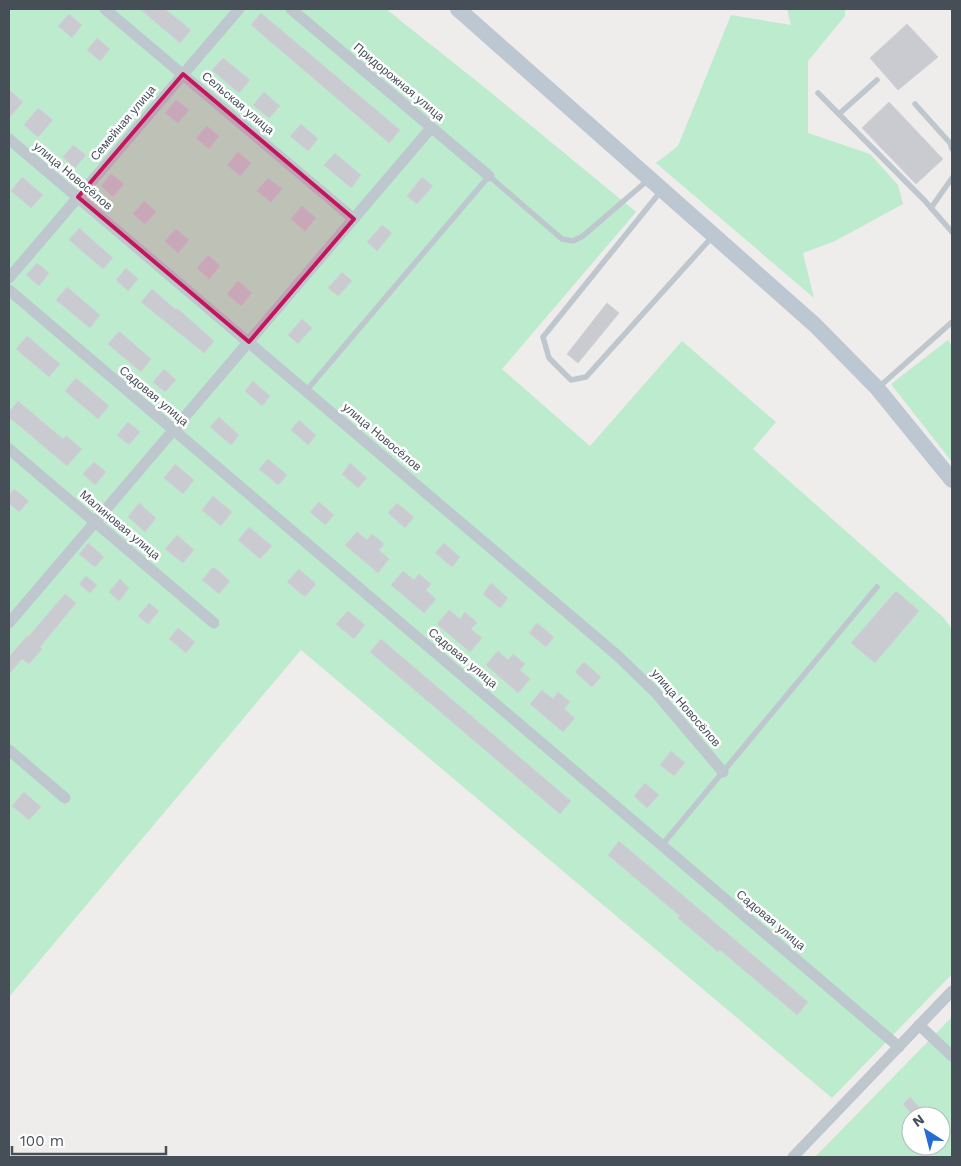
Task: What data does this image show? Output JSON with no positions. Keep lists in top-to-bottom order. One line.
{"streets":{"street":["Придорожная улица","Сельская улица","Семейная улица","улица Новосёлов","Садовая улица","Малиновая улица"]},"crossings":[["Сельская улица","Семейная улица"],["Семейная улица","улица Новосёлов"]],"scale_bar":"100 m","north":"top left"}
